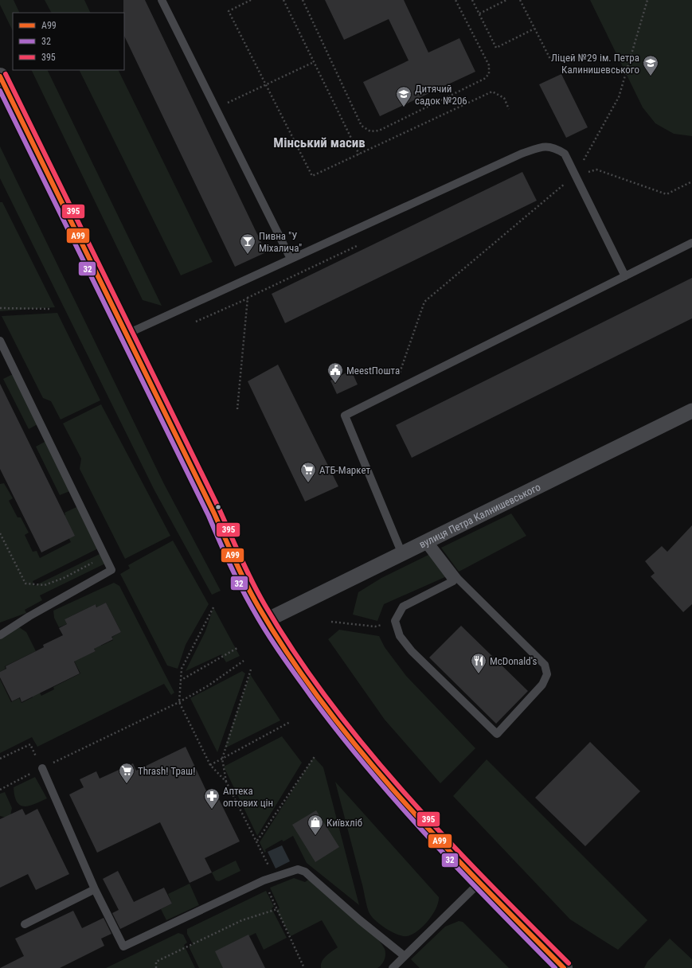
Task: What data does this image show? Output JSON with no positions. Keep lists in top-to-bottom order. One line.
{"streets":{"street":["вулиця Петра Калнишевського"]},"districts":["Мінський масив"],"places":{"school or university":["Ліцей №29 ім. Петра Калинишевського","Дитячий садок №206"],"bar":["Пивна \"У Міхалича\""],"public building":["MeestПошта"],"supermarket":["АТБ-Маркет","Thrash! Траш!"],"restaurant":["McDonald's"],"pharmacy":["Аптека оптових цін"],"shop":["Київхліб"]},"lines":["transit line 395","transit line А99","transit line 32"],"legend":["А99","32","395"]}
